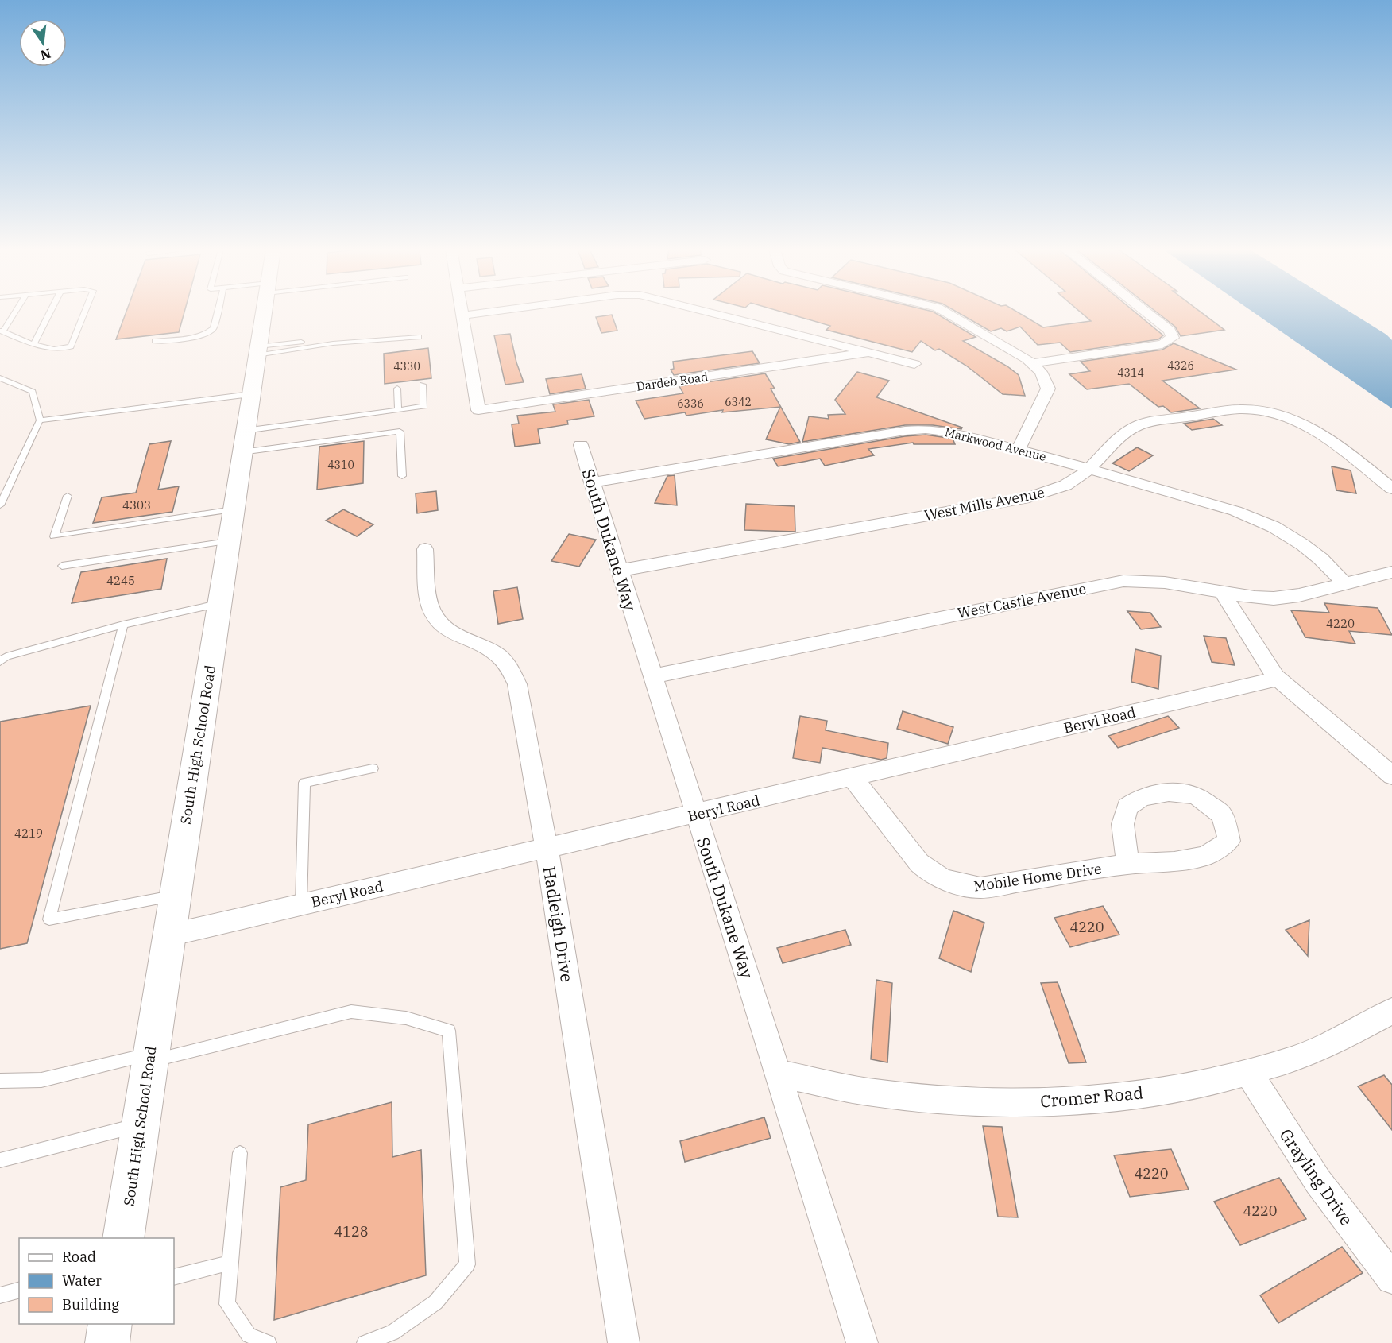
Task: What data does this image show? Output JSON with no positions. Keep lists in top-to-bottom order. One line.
{"streets":{"street":["Dardeb Road","Markwood Avenue","West Mills Avenue","South Dukane Way","West Castle Avenue","Beryl Road","South High School Road","Mobile Home Drive","Hadleigh Drive","Cromer Road","Grayling Drive"]},"crossings":[["Markwood Avenue","West Mills Avenue"],["Markwood Avenue","South Dukane Way"],["Markwood Avenue","West Castle Avenue"],["West Mills Avenue","South Dukane Way"],["South Dukane Way","West Castle Avenue"],["South Dukane Way","Beryl Road"],["South Dukane Way","Cromer Road"],["Beryl Road","South High School Road"],["Beryl Road","Mobile Home Drive"],["Beryl Road","Hadleigh Drive"],["Cromer Road","Grayling Drive"]],"house_numbers":["4326","4330","4314","6342","6336","4310","4303","4245","4220","4219","4220","4220","4220","4128"],"legend":["Road","Water","Building"],"north":"bottom"}
